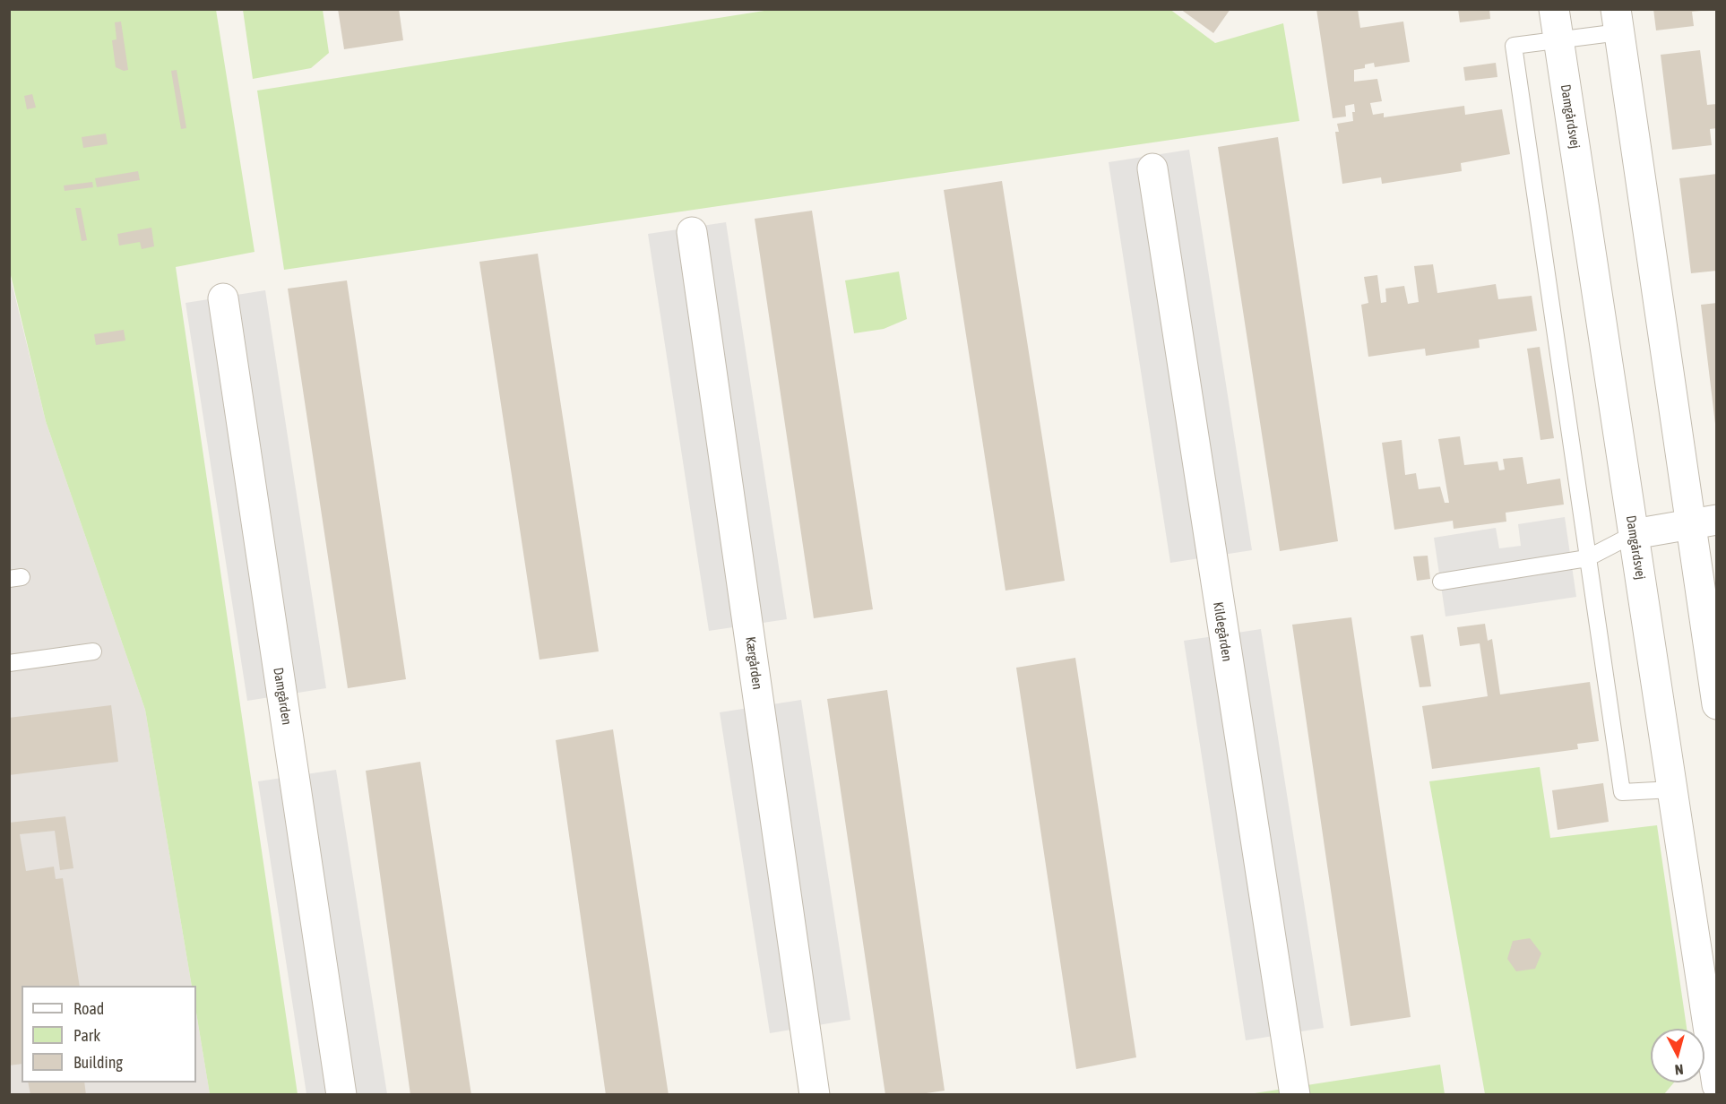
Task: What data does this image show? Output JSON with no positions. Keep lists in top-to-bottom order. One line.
{"streets":{"street":["Damgårdsvej","Kildegården","Kærgården","Damgården"]},"legend":["Road","Park","Building"],"north":"bottom"}
